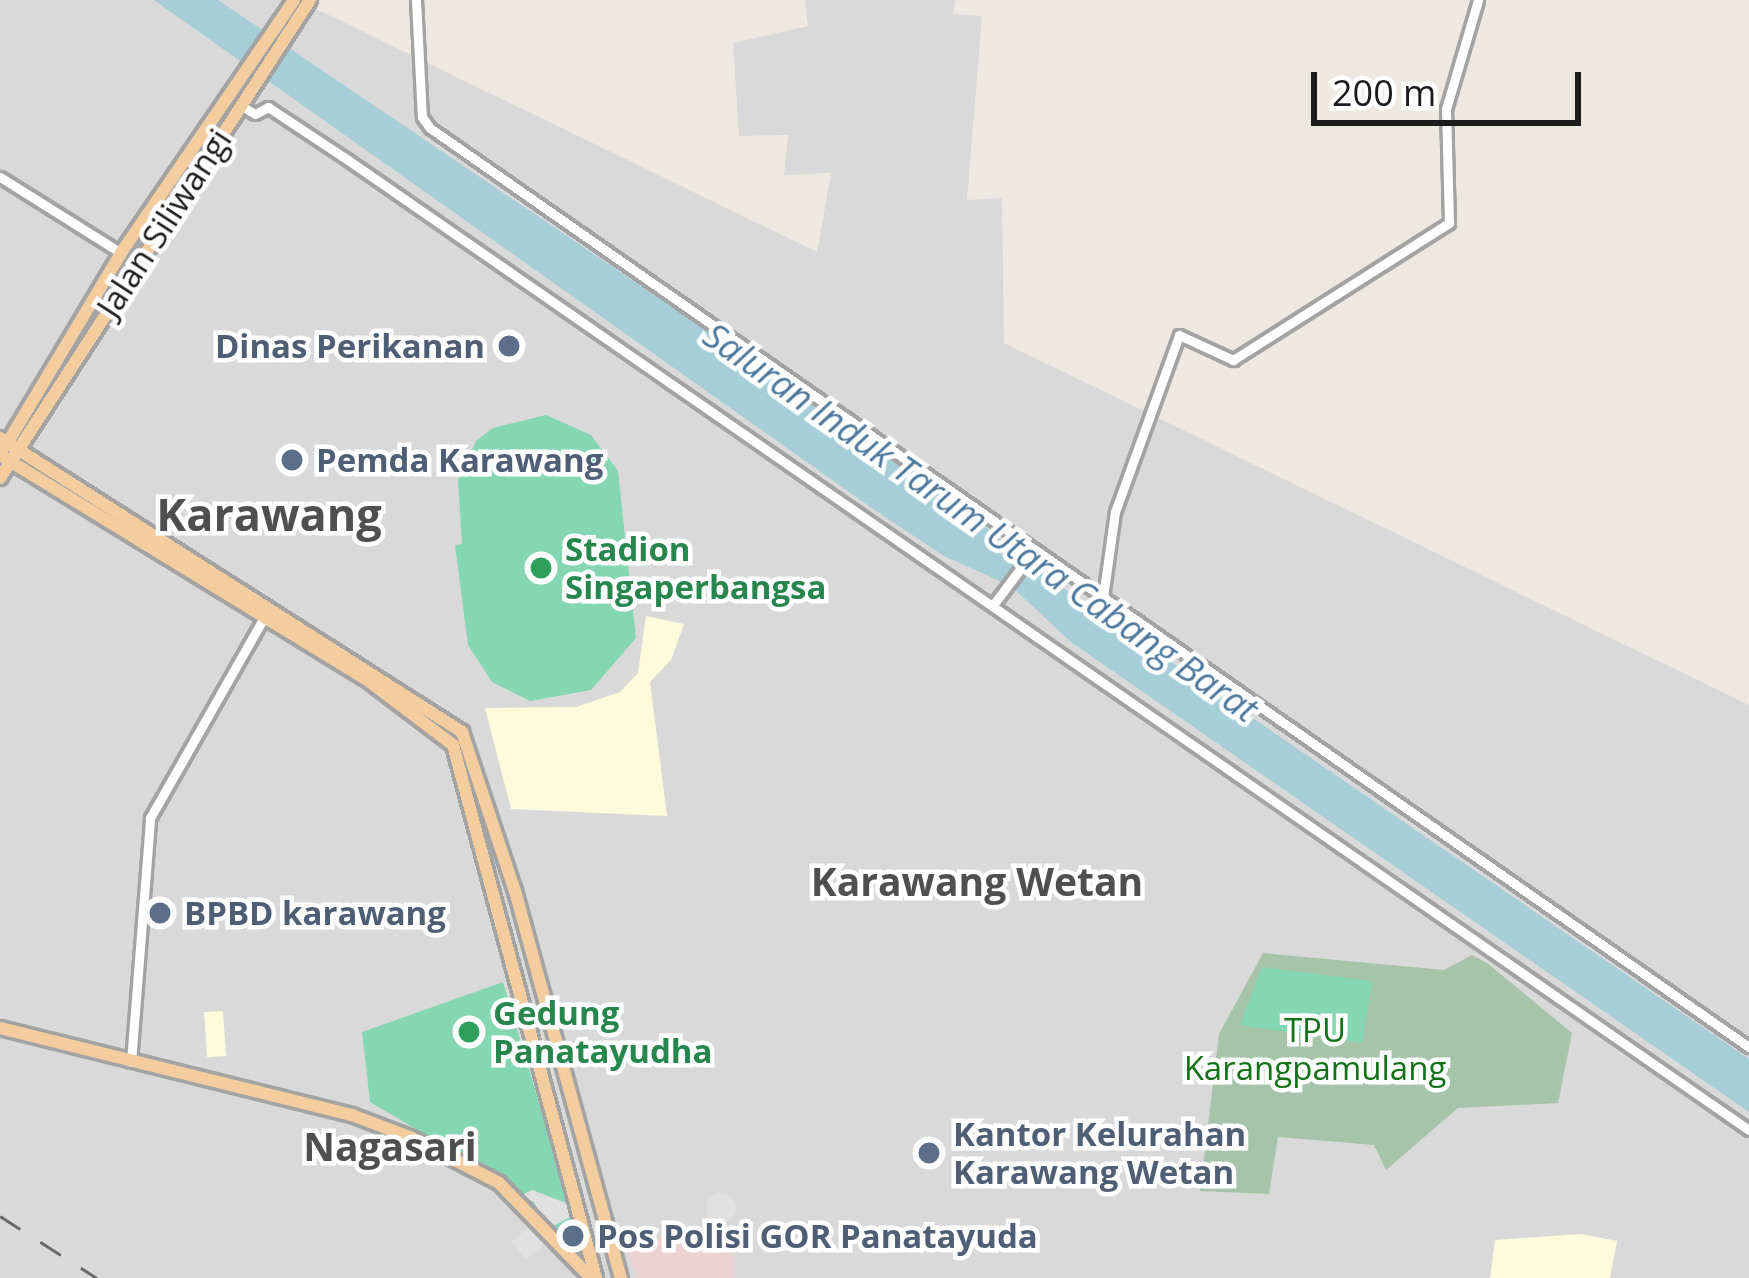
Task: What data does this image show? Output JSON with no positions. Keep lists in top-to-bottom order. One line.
{"streets":{"main road":["Jalan Siliwangi"]},"districts":["Karawang","Karawang Wetan","Nagasari"],"water":["Saluran Induk Tarum Utara Cabang Barat"],"parks":["TPU Karangpamulang"],"places":["Dinas Perikanan","Pemda Karawang","Stadion Singaperbangsa","BPBD karawang","Gedung Panatayudha","Kantor Kelurahan Karawang Wetan","Pos Polisi GOR Panatayuda"],"scale_bar":"200 m"}
